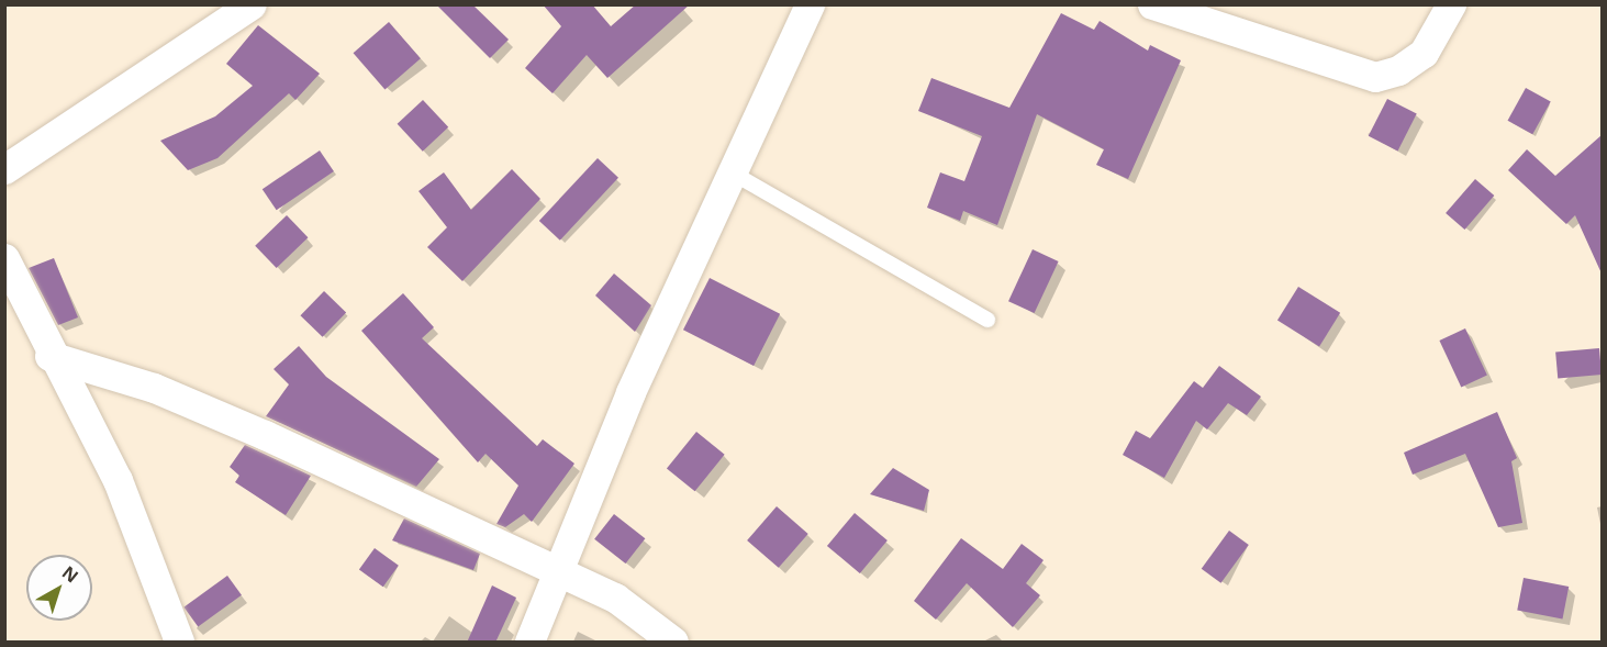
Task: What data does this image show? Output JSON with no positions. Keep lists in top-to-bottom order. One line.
{"north":"top right"}
